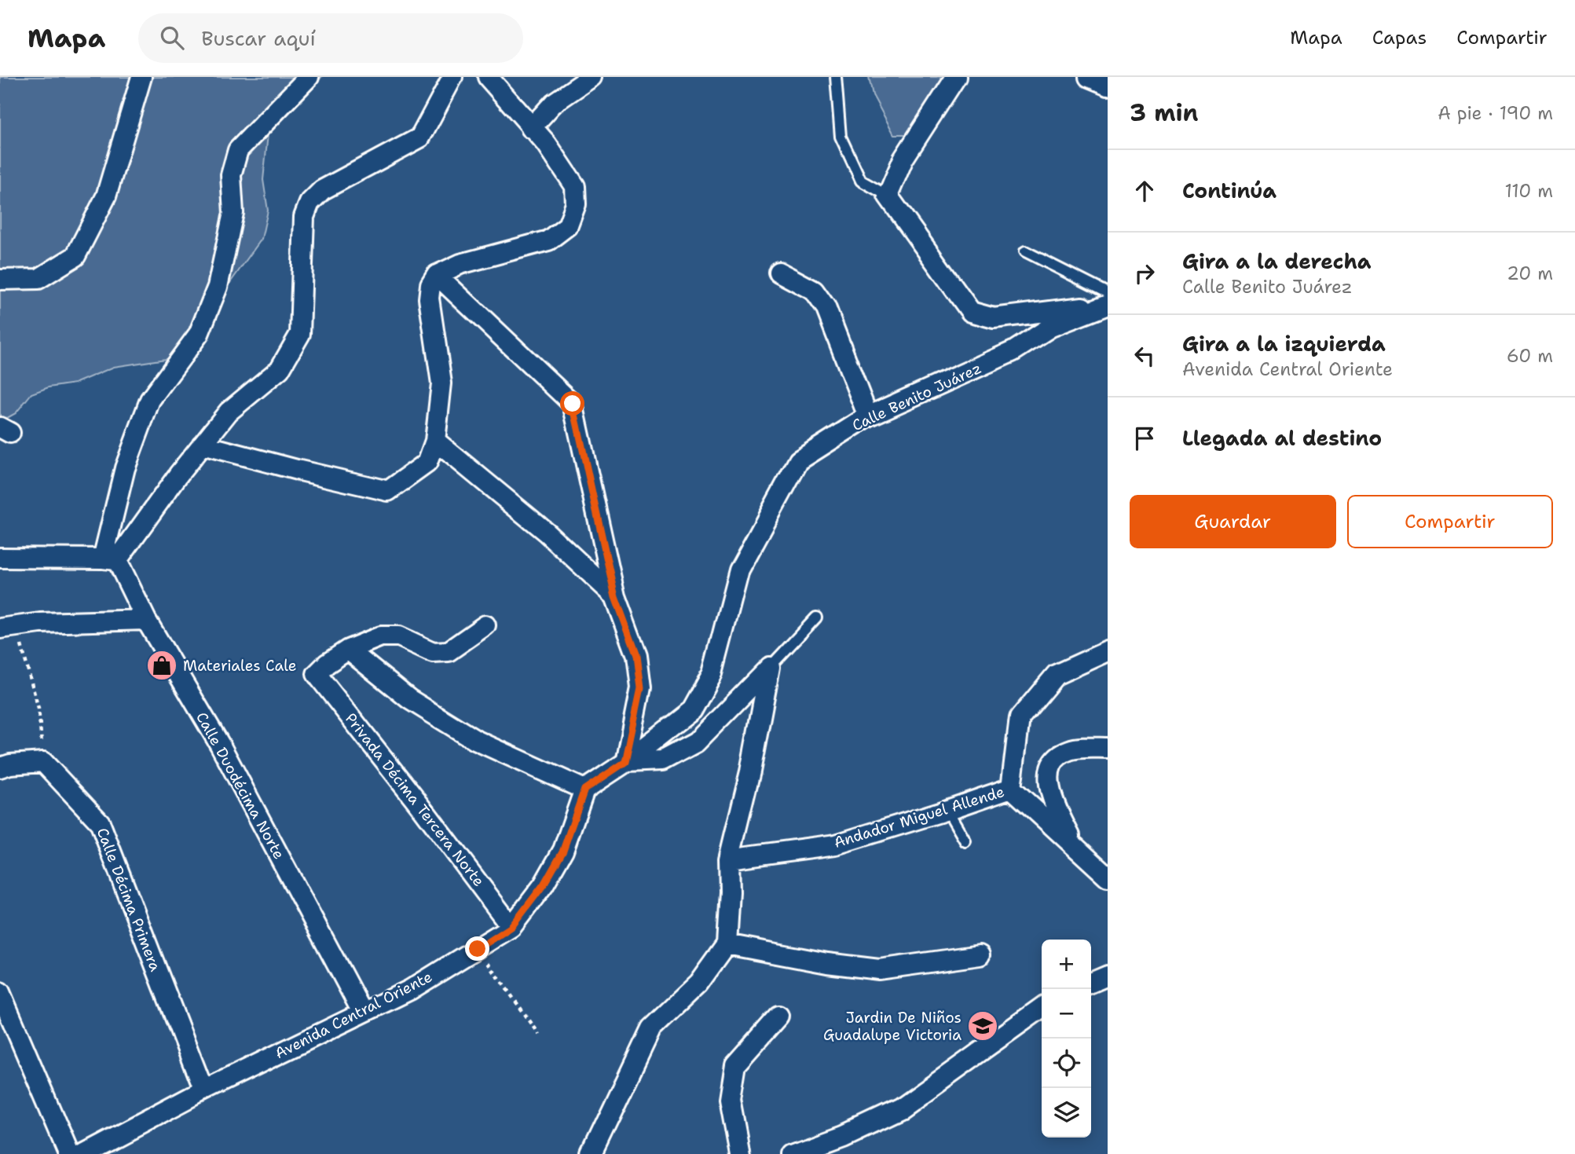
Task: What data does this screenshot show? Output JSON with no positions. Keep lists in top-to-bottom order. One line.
{"streets":{"street":["Calle Benito Juárez","Calle Duodécima Norte","Privada Décima Tercera Norte","Andador Miguel Allende","Calle Décima Primera","Avenida Central Oriente"]},"crossings":[["Calle Benito Juárez","Avenida Central Oriente"],["Calle Duodécima Norte","Avenida Central Oriente"],["Privada Décima Tercera Norte","Avenida Central Oriente"],["Calle Décima Primera","Avenida Central Oriente"]],"places":{"shop":["Materiales Cale"],"school or university":["Jardin De Niños Guadalupe Victoria"]},"page":{"header":"Mapa","search":"Buscar aquí","nav":["Mapa","Capas","Compartir"],"heading":["3 min","A pie · 190 m"],"list":[["Continúa","110 m"],["Gira a la derecha","Calle Benito Juárez","20 m"],["Gira a la izquierda","Avenida Central Oriente","60 m"],"Llegada al destino"],"buttons":["Guardar","Compartir"],"map_buttons":["+","−"]}}
